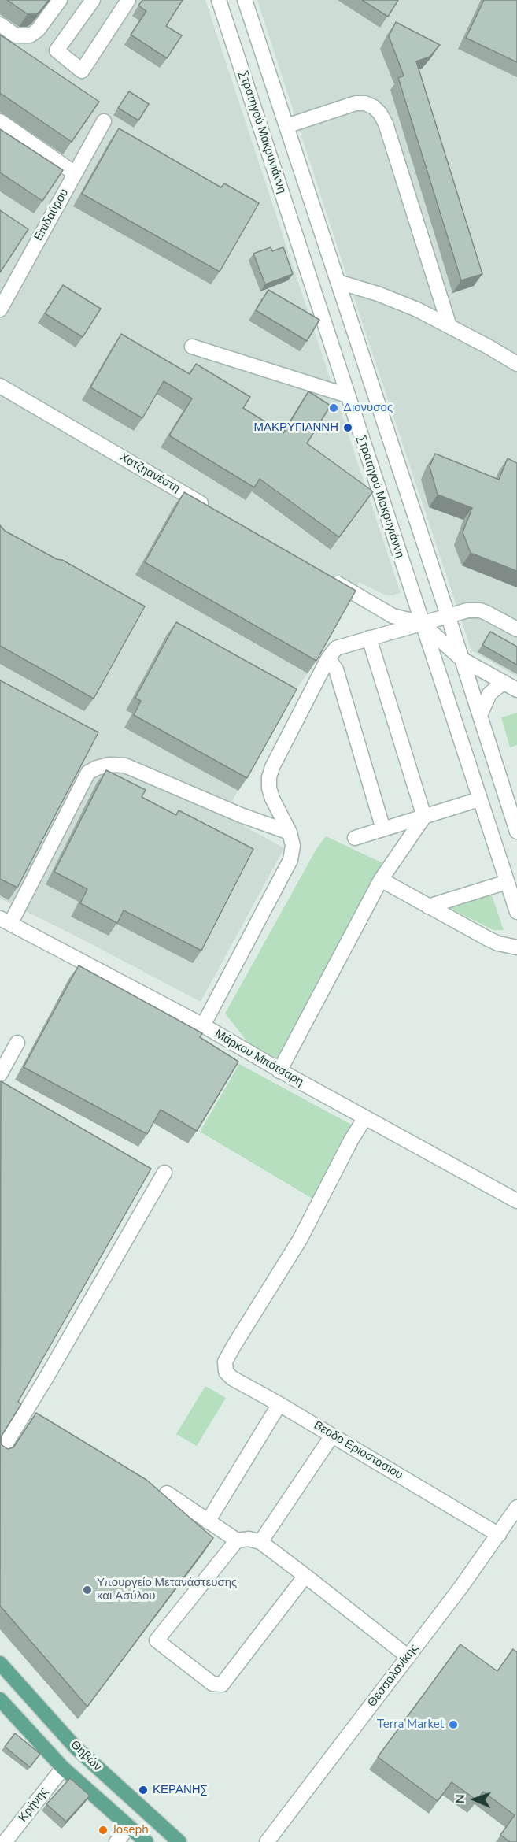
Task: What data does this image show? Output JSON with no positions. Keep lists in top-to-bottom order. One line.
{"streets":{"main road":["Θηβών"],"street":["Στρατηγού Μακρυγιάννη","Επιδαύρου","Χατζηανέστη","Μάρκου Μπότσαρη","Βεοδο Εριοστασιου","Θεσσαλονίκης","Κρήνης"]},"crossings":[["Μάρκου Μπότσαρη","Βεοδο Εριοστασιου"],["Βεοδο Εριοστασιου","Θεσσαλονίκης"],["Θηβών","Κρήνης"]],"places":["Διονυσος","ΜΑΚΡΥΓΙΑΝΝΗ","Υπουργείο Μετανάστευσης και Ασύλου","Terra Market","ΚΕΡΑΝΗΣ","Joseph"],"north":"left"}
